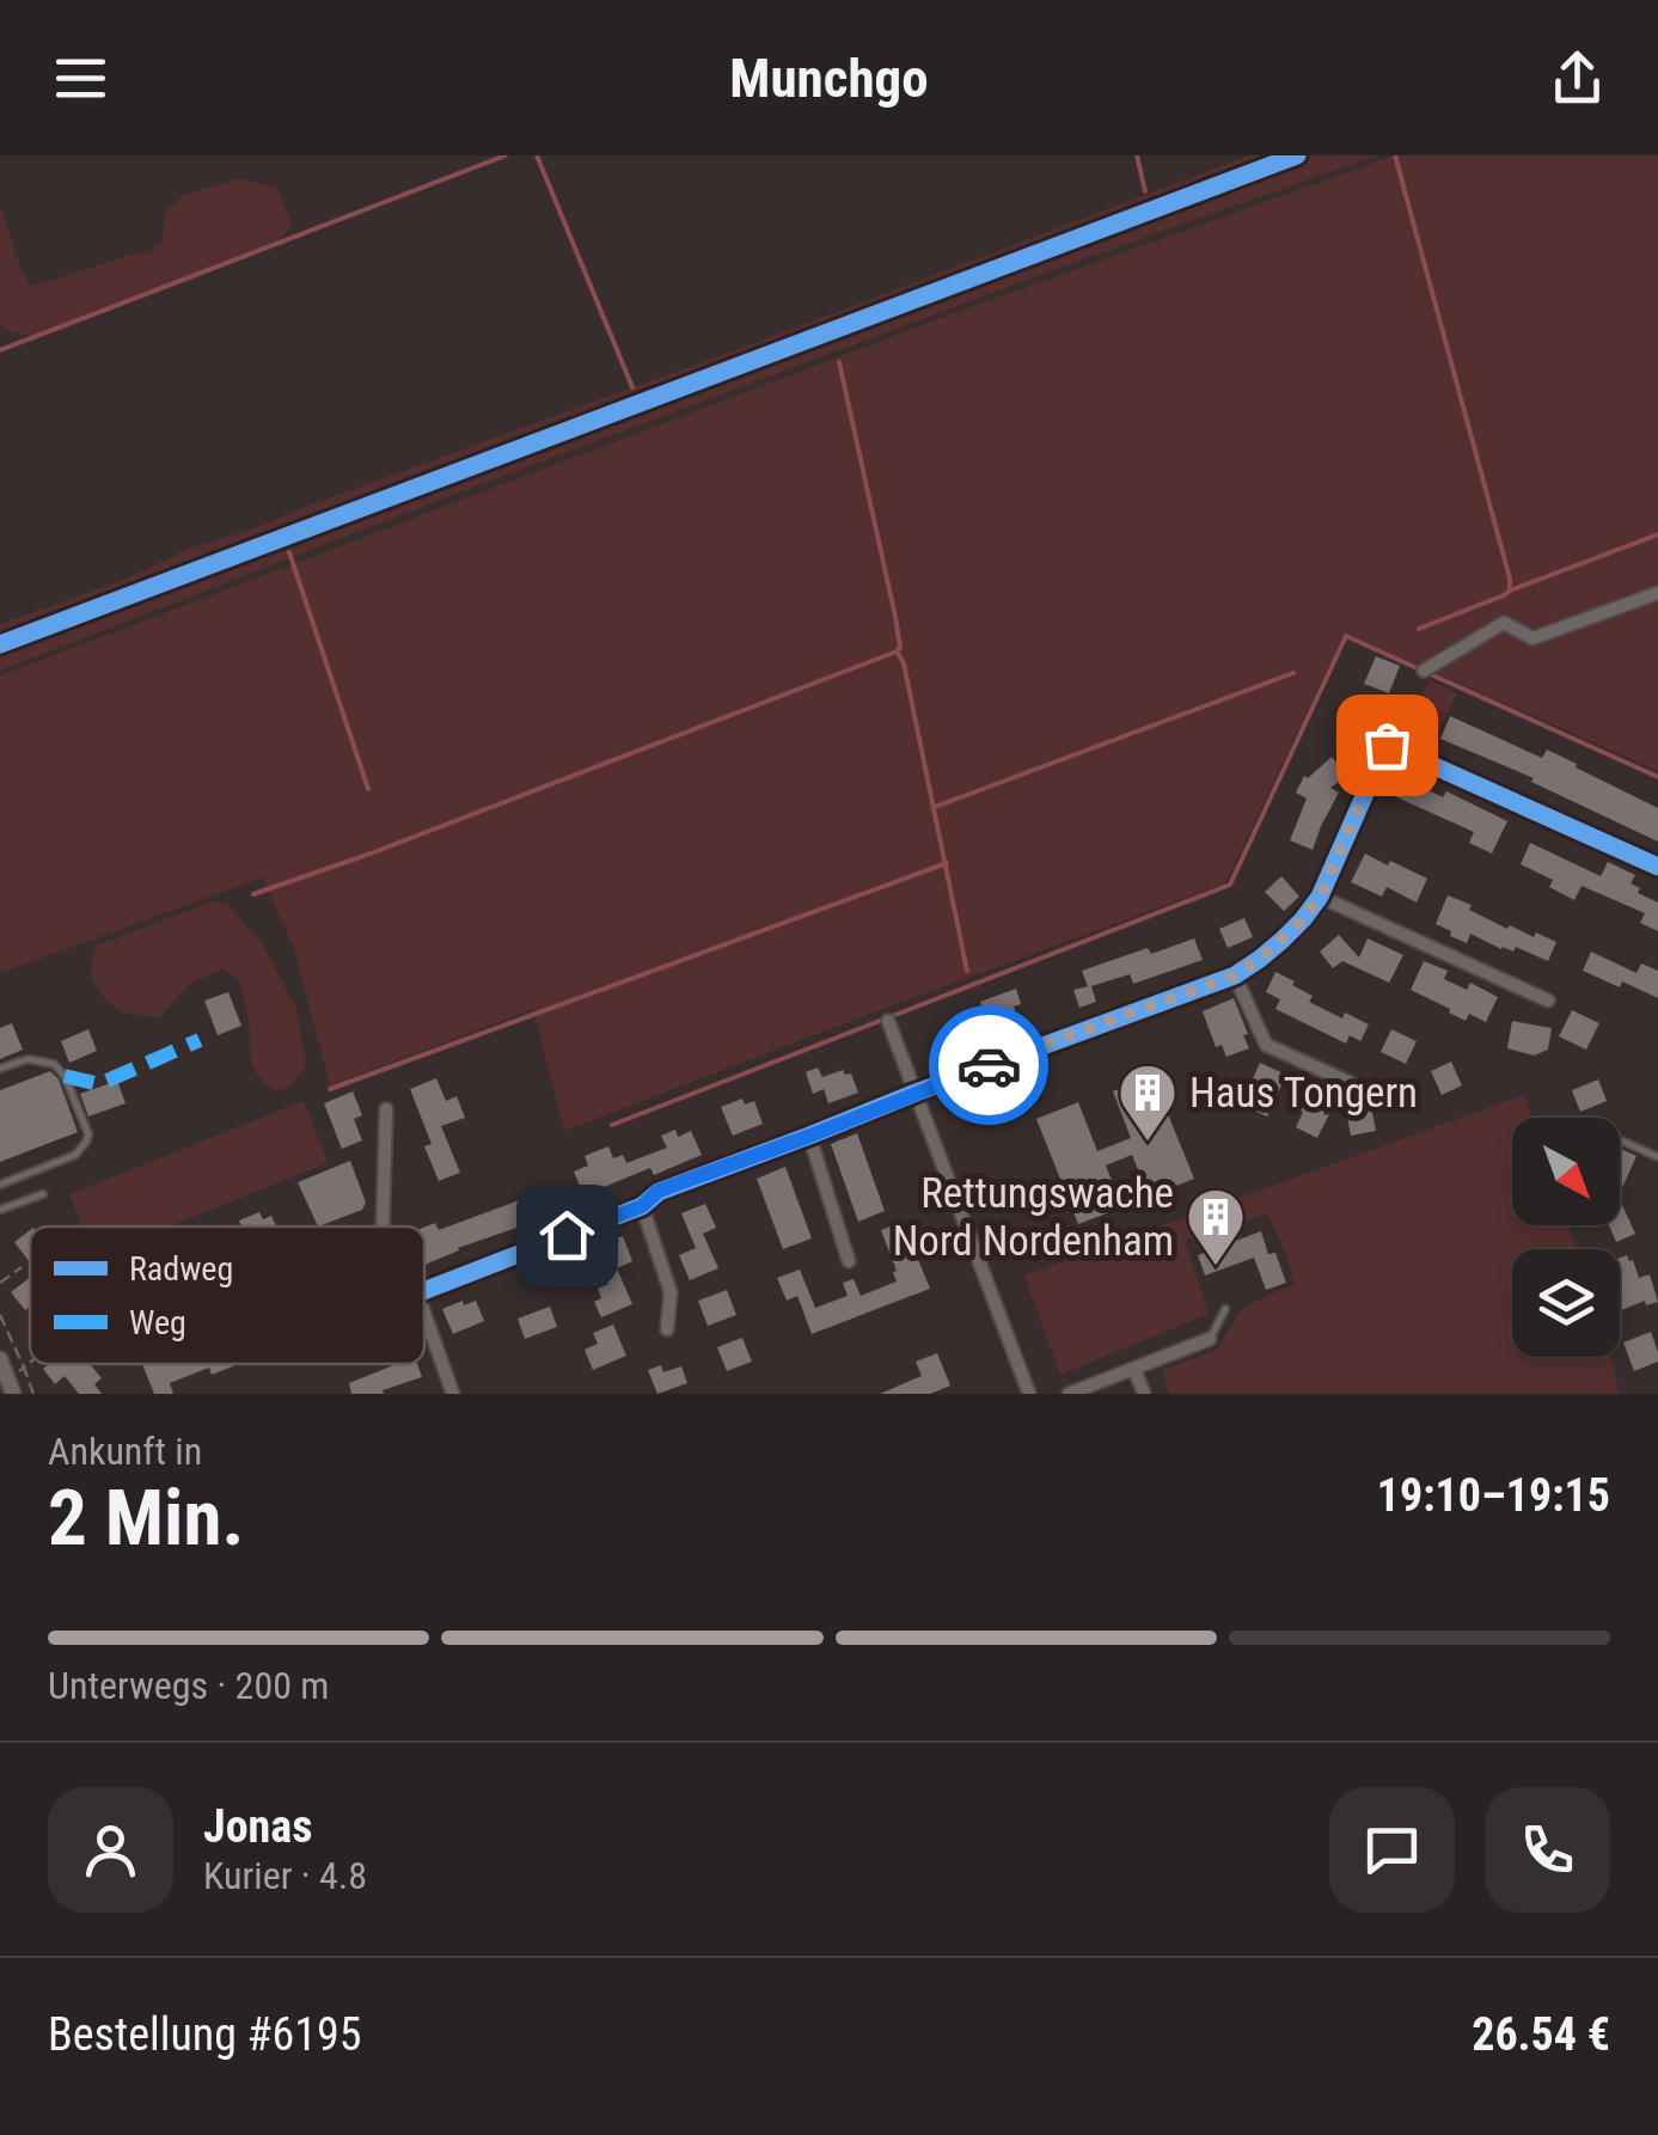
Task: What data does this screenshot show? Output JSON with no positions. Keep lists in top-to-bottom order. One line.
{"places":{"building":["Haus Tongern","Rettungswache Nord Nordenham"]},"legend":["Radweg","Weg"],"north":"bottom right","page":{"header":"Munchgo","heading":["2 Min.","Ankunft in","19:10–19:15"],"panel":["Jonas","Kurier · 4.8","Bestellung #6195","26.54 €"],"bar":"Unterwegs · 200 m"}}
